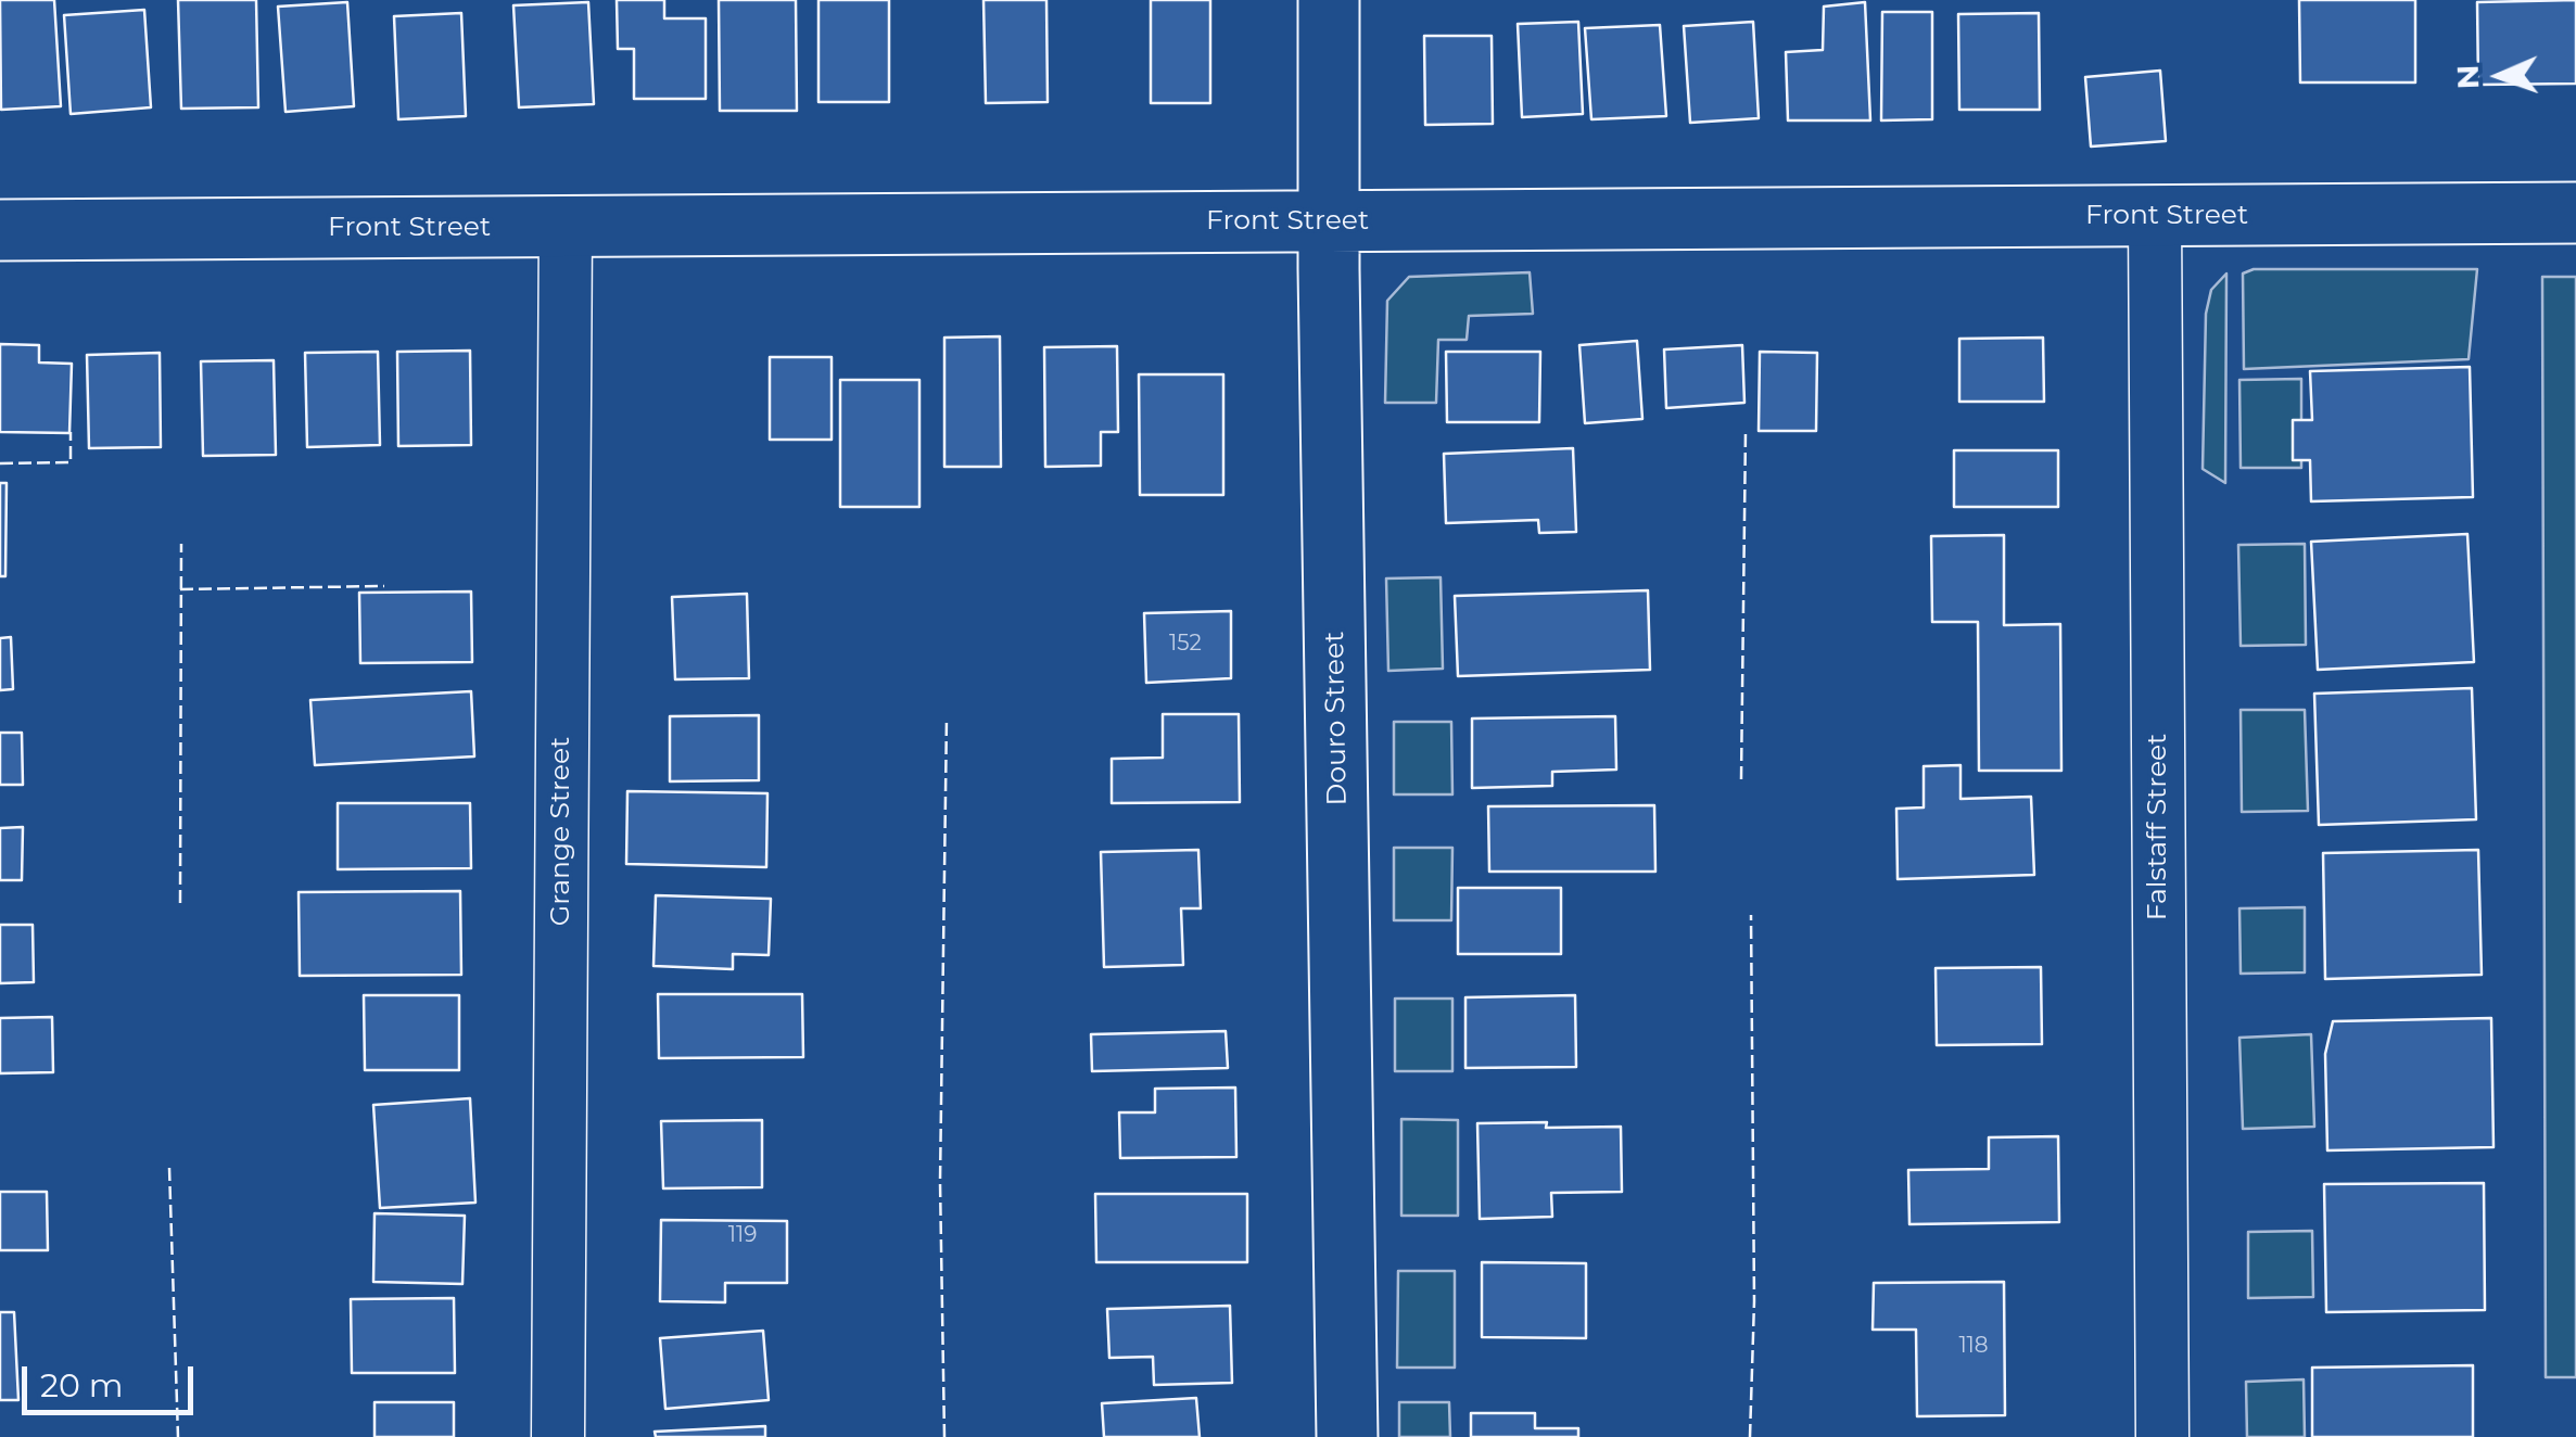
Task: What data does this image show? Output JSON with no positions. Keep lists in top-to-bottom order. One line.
{"streets":{"street":["Front Street","Douro Street","Falstaff Street","Grange Street"]},"crossings":[["Front Street","Douro Street"],["Front Street","Falstaff Street"],["Front Street","Grange Street"]],"house_numbers":["152","119","118"],"scale_bar":"20 m","north":"left"}
